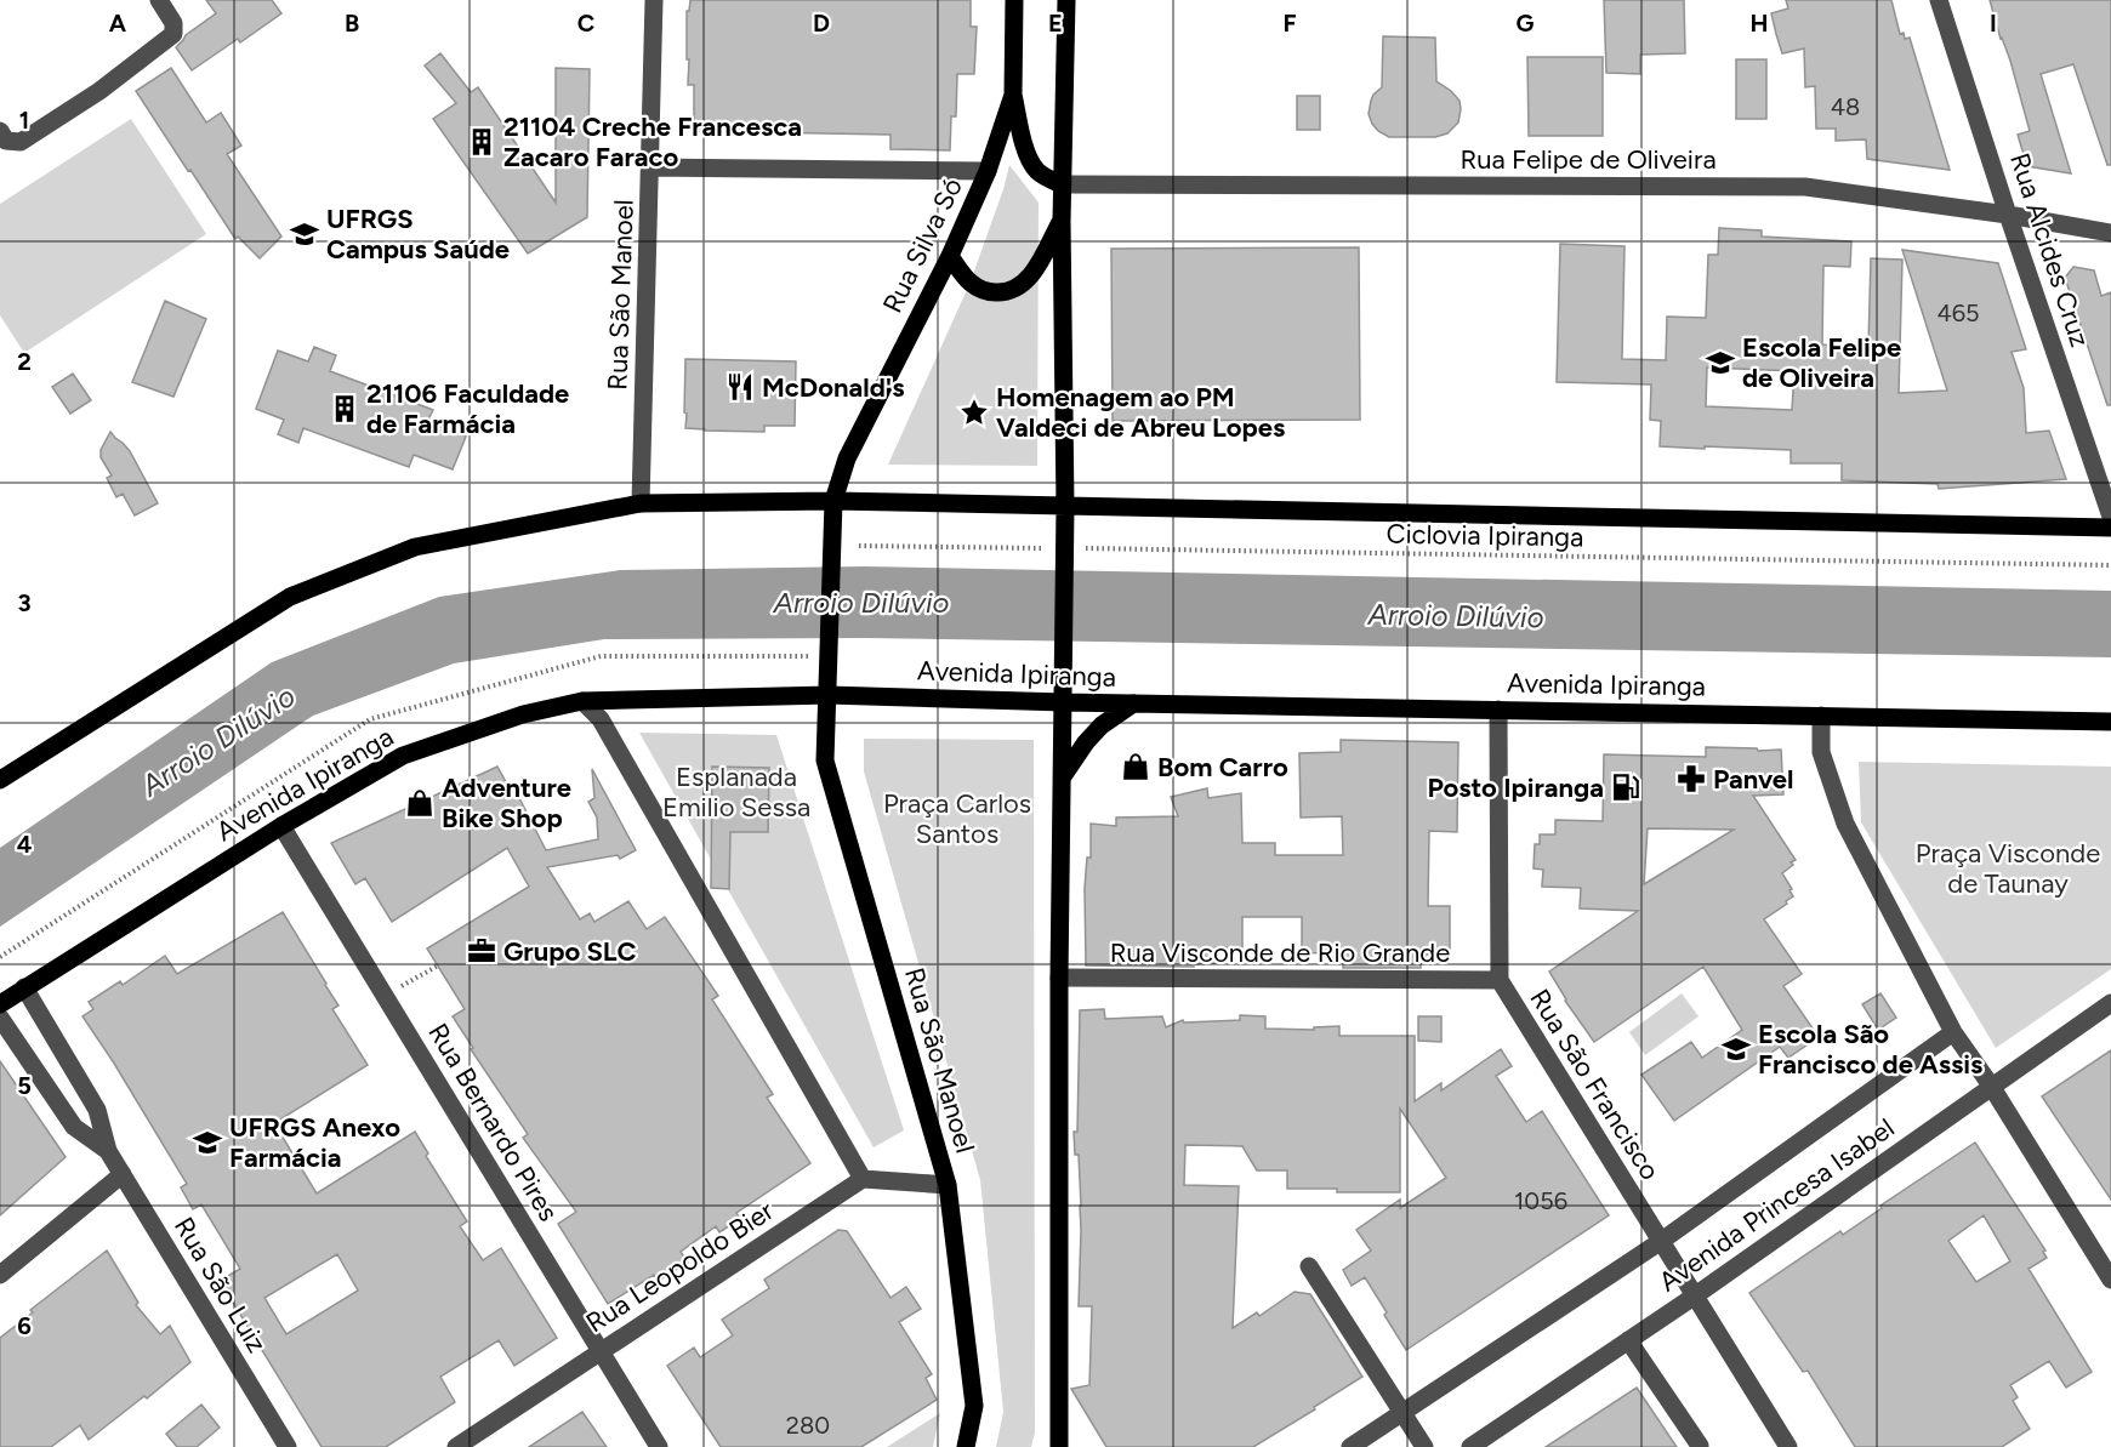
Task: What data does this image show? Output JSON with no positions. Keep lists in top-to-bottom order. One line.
{"streets":{"main road":["Rua Silva Só","Rua São Manoel","Avenida Ipiranga"],"street":["Rua Felipe de Oliveira","Rua Alcides Cruz","Rua Visconde de Rio Grande","Rua São Francisco","Rua Bernardo Pires","Avenida Princesa Isabel","Rua Leopoldo Bier","Rua São Luiz"],"path":["Ciclovia Ipiranga"]},"crossings":[["Rua Felipe de Oliveira","Rua Alcides Cruz"],["Rua Silva Só","Rua São Manoel"],["Rua São Manoel","Avenida Ipiranga"],["Avenida Ipiranga","Rua São Francisco"],["Avenida Ipiranga","Rua Bernardo Pires"],["Avenida Ipiranga","Rua São Luiz"],["Rua Visconde de Rio Grande","Rua São Francisco"],["Rua São Francisco","Avenida Princesa Isabel"],["Rua Bernardo Pires","Rua Leopoldo Bier"]],"water":["Arroio Dilúvio"],"parks":["Esplanada Emilio Sessa","Praça Carlos Santos","Praça Visconde de Taunay"],"places":{"building":["21104 Creche Francesca Zacaro Faraco","21106 Faculdade de Farmácia"],"school or university":["UFRGS Campus Saúde","Escola Felipe de Oliveira","Escola São Francisco de Assis","UFRGS Anexo Farmácia"],"restaurant":["McDonald's"],"place":["Homenagem ao PM Valdeci de Abreu Lopes"],"shop":["Bom Carro","Adventure Bike Shop"],"pharmacy":["Panvel"],"fuel station":["Posto Ipiranga"],"office":["Grupo SLC"]},"house_numbers":["48","465","1056","280"],"grid":{"columns":["A","B","C","D","E","F","G","H","I"],"rows":["1","2","3","4","5","6"]}}
